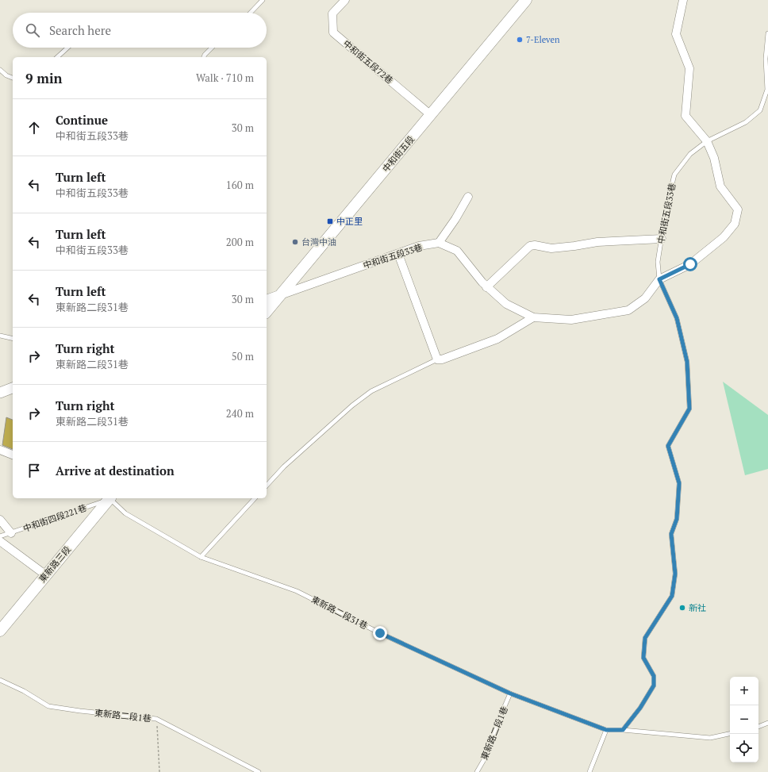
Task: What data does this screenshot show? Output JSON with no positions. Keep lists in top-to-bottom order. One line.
{"streets":{"main road":["中和街五段","東新路三段"],"street":["中和街五段72巷","中和街五段33巷"],"lane":["中和街四段221巷","東新路二段31巷","東新路二段1巷"]},"crossings":[["中和街五段72巷","中和街五段"],["中和街五段","中和街五段33巷"],["中和街五段33巷","東新路二段31巷"],["東新路二段31巷","東新路二段1巷"]],"places":{"other":["7-Eleven","台灣中油","新社"],"transit":["中正里"]},"page":{"search":"Search here","heading":["9 min","Walk · 710 m"],"list":[["Continue","中和街五段33巷","30 m"],["Turn left","中和街五段33巷","160 m"],["Turn left","中和街五段33巷","200 m"],["Turn left","東新路二段31巷","30 m"],["Turn right","東新路二段31巷","50 m"],["Turn right","東新路二段31巷","240 m"],"Arrive at destination"],"map_buttons":["+","−"]}}
